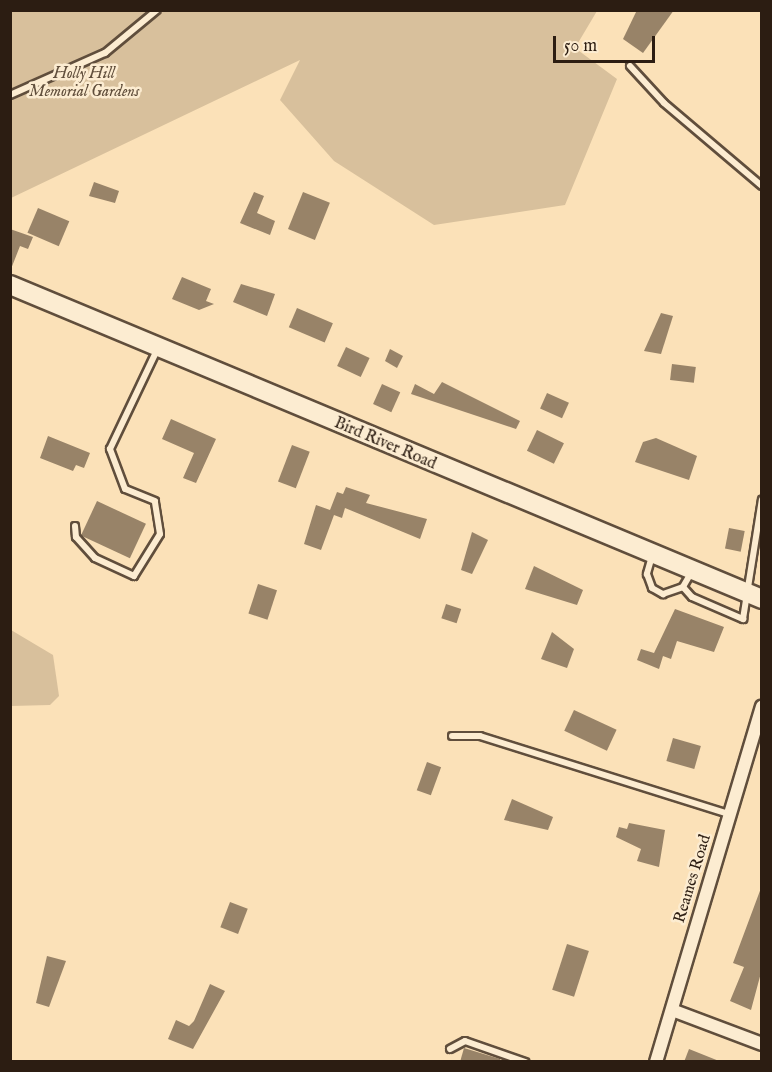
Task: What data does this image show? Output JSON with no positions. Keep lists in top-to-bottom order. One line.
{"streets":{"street":["Bird River Road","Reames Road"]},"parks":["Holly Hill Memorial Gardens"],"scale_bar":"50 m"}
